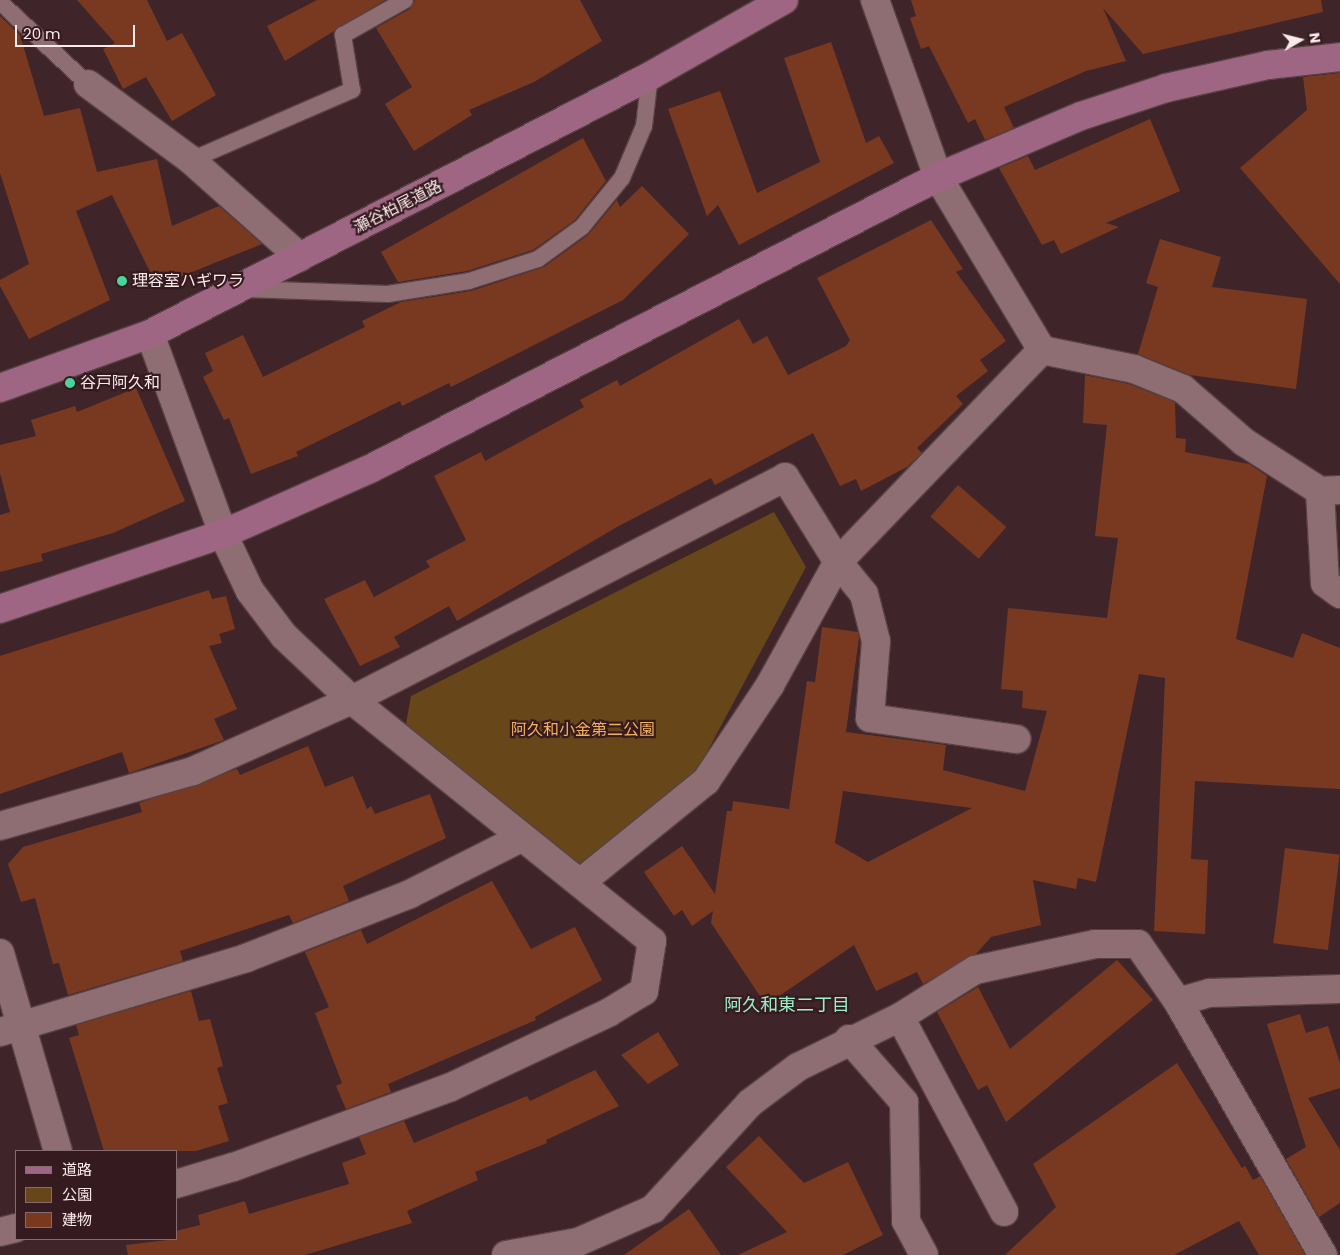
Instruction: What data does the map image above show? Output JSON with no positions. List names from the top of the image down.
{
  "streets": {
    "street": ["瀬谷柏尾道路"]
  },
  "districts": ["阿久和東二丁目"],
  "parks": ["阿久和小金第二公園"],
  "places": ["理容室ハギワラ", "谷戸阿久和"],
  "legend": ["道路", "公園", "建物"],
  "scale_bar": "20 m",
  "north": "right"
}
